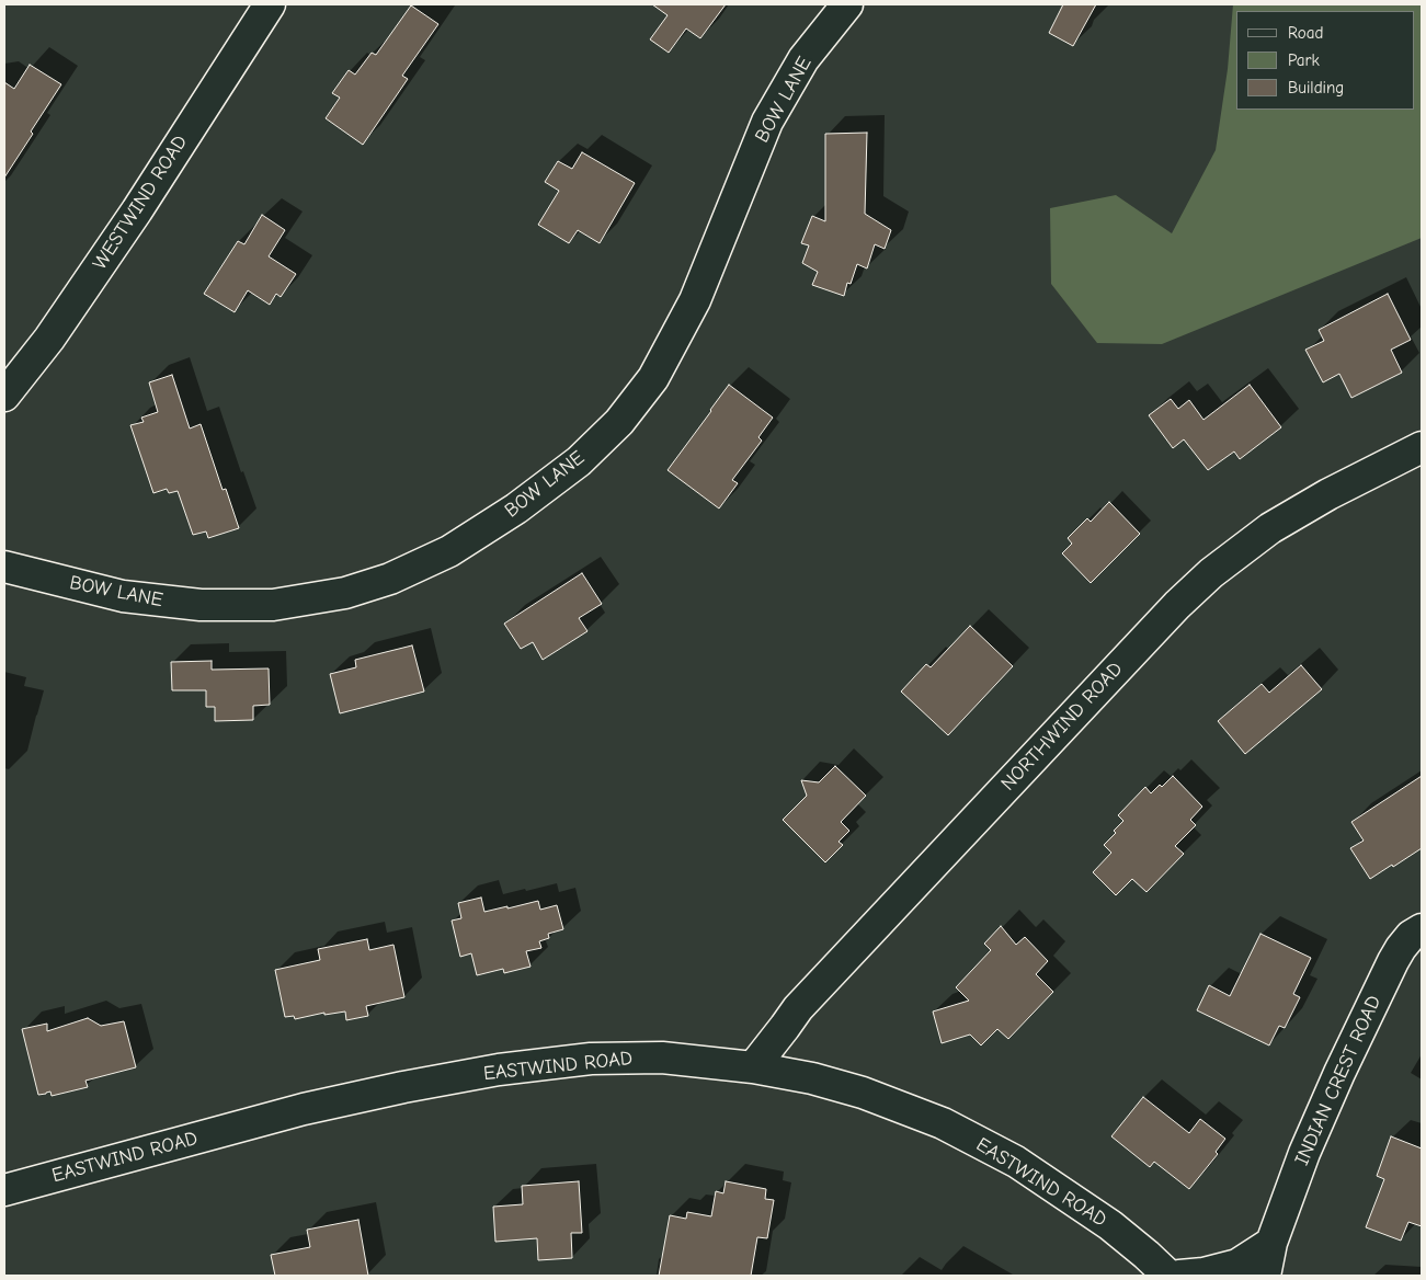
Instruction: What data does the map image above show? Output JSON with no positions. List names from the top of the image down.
{
  "streets": {
    "street": [
      "BOW LANE",
      "WESTWIND ROAD",
      "NORTHWIND ROAD",
      "EASTWIND ROAD",
      "INDIAN CREST ROAD"
    ]
  },
  "crossings": [
    ["NORTHWIND ROAD", "EASTWIND ROAD"]
  ],
  "legend": ["Road", "Park", "Building"]
}
